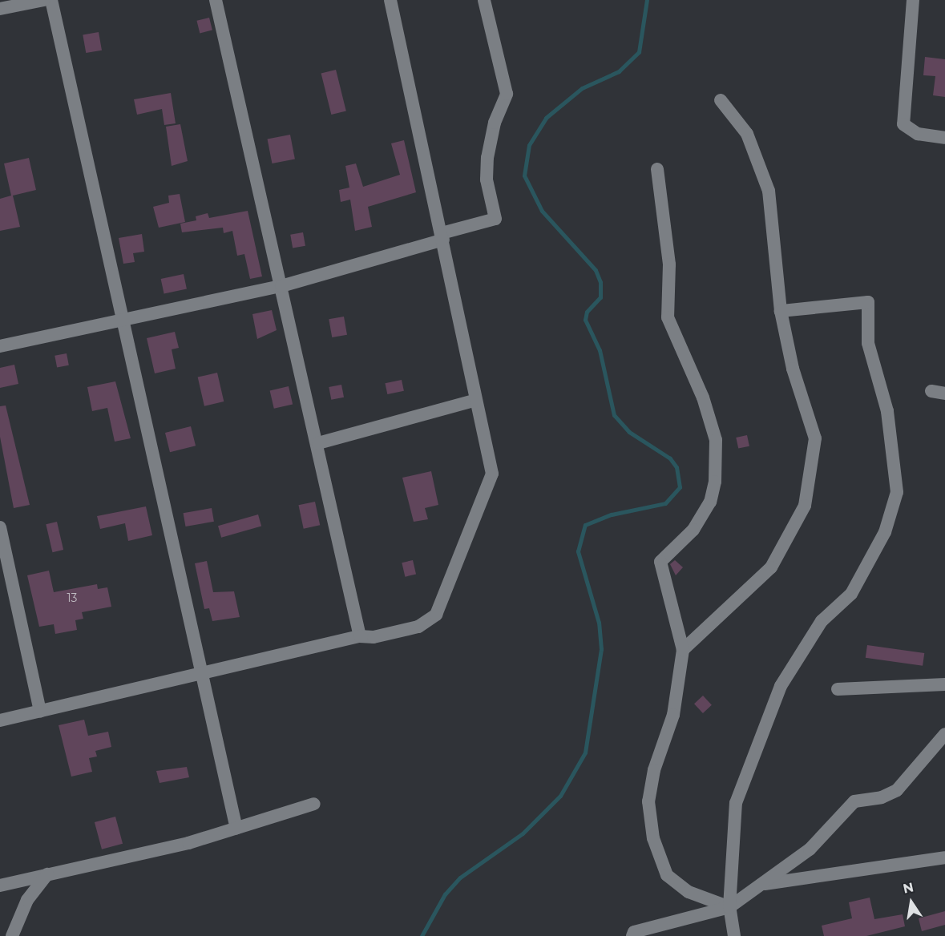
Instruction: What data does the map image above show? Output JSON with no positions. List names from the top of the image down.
{
  "house_numbers": ["13"],
  "north": "top"
}
